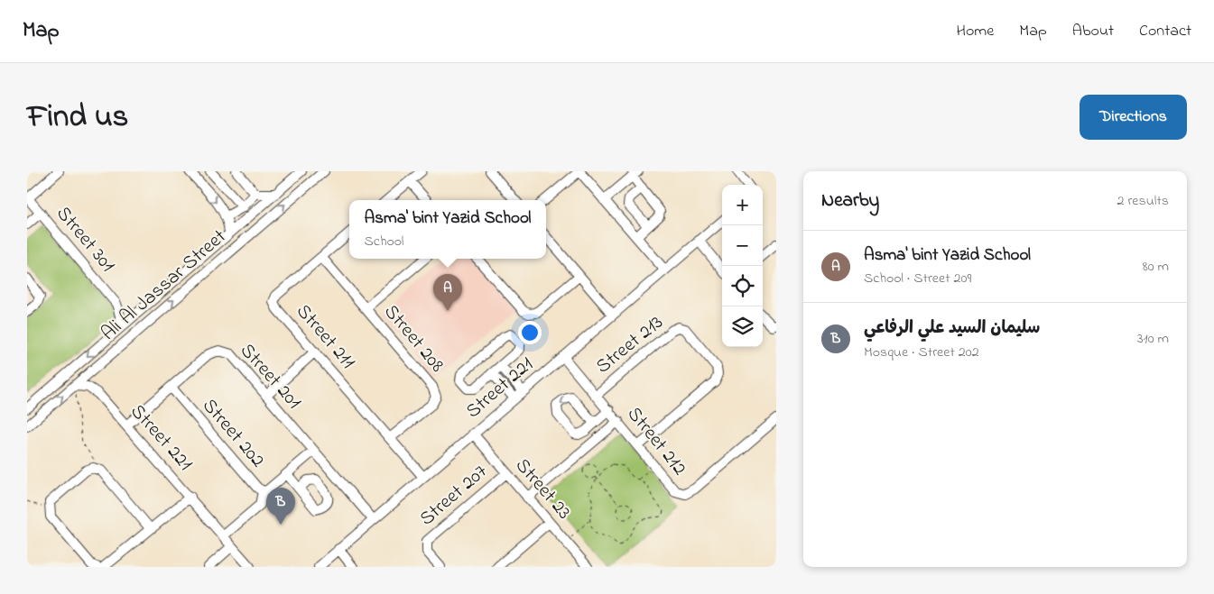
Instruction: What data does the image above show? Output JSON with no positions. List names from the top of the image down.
{
  "streets": {
    "street": [
      "Street 301",
      "Ali Al Jassar Street",
      "Street 211",
      "Street 208",
      "Street 213",
      "Street 201",
      "Street 221",
      "Street 202",
      "Street 212",
      "Street 23",
      "Street 207"
    ]
  },
  "crossings": [
    ["Ali Al Jassar Street", "Street 221"],
    ["Street 211", "Street 208"],
    ["Street 211", "Street 221"],
    ["Street 213", "Street 212"],
    ["Street 201", "Street 221"],
    ["Street 201", "Street 202"],
    ["Street 221", "Street 212"],
    ["Street 221", "Street 23"],
    ["Street 23", "Street 207"]
  ],
  "page": {
    "header": "Map",
    "nav": [
      "Home",
      "Map",
      "About",
      "Contact"
    ],
    "title": "Find us",
    "buttons": "Directions",
    "heading": ["Nearby", "2 results"],
    "map_buttons": ["+", "−"],
    "popup": ["Asma' bint Yazid School", "School"],
    "list": [
      {
        "mark": "A",
        "name": "Asma' bint Yazid School",
        "note": "School · Street 209",
        "value": "80 m"
      },
      {
        "mark": "B",
        "name": "سليمان السيد علي الرفاعي",
        "note": "Mosque · Street 202",
        "value": "310 m"
      }
    ],
    "pins": ["A", "B"]
  }
}
